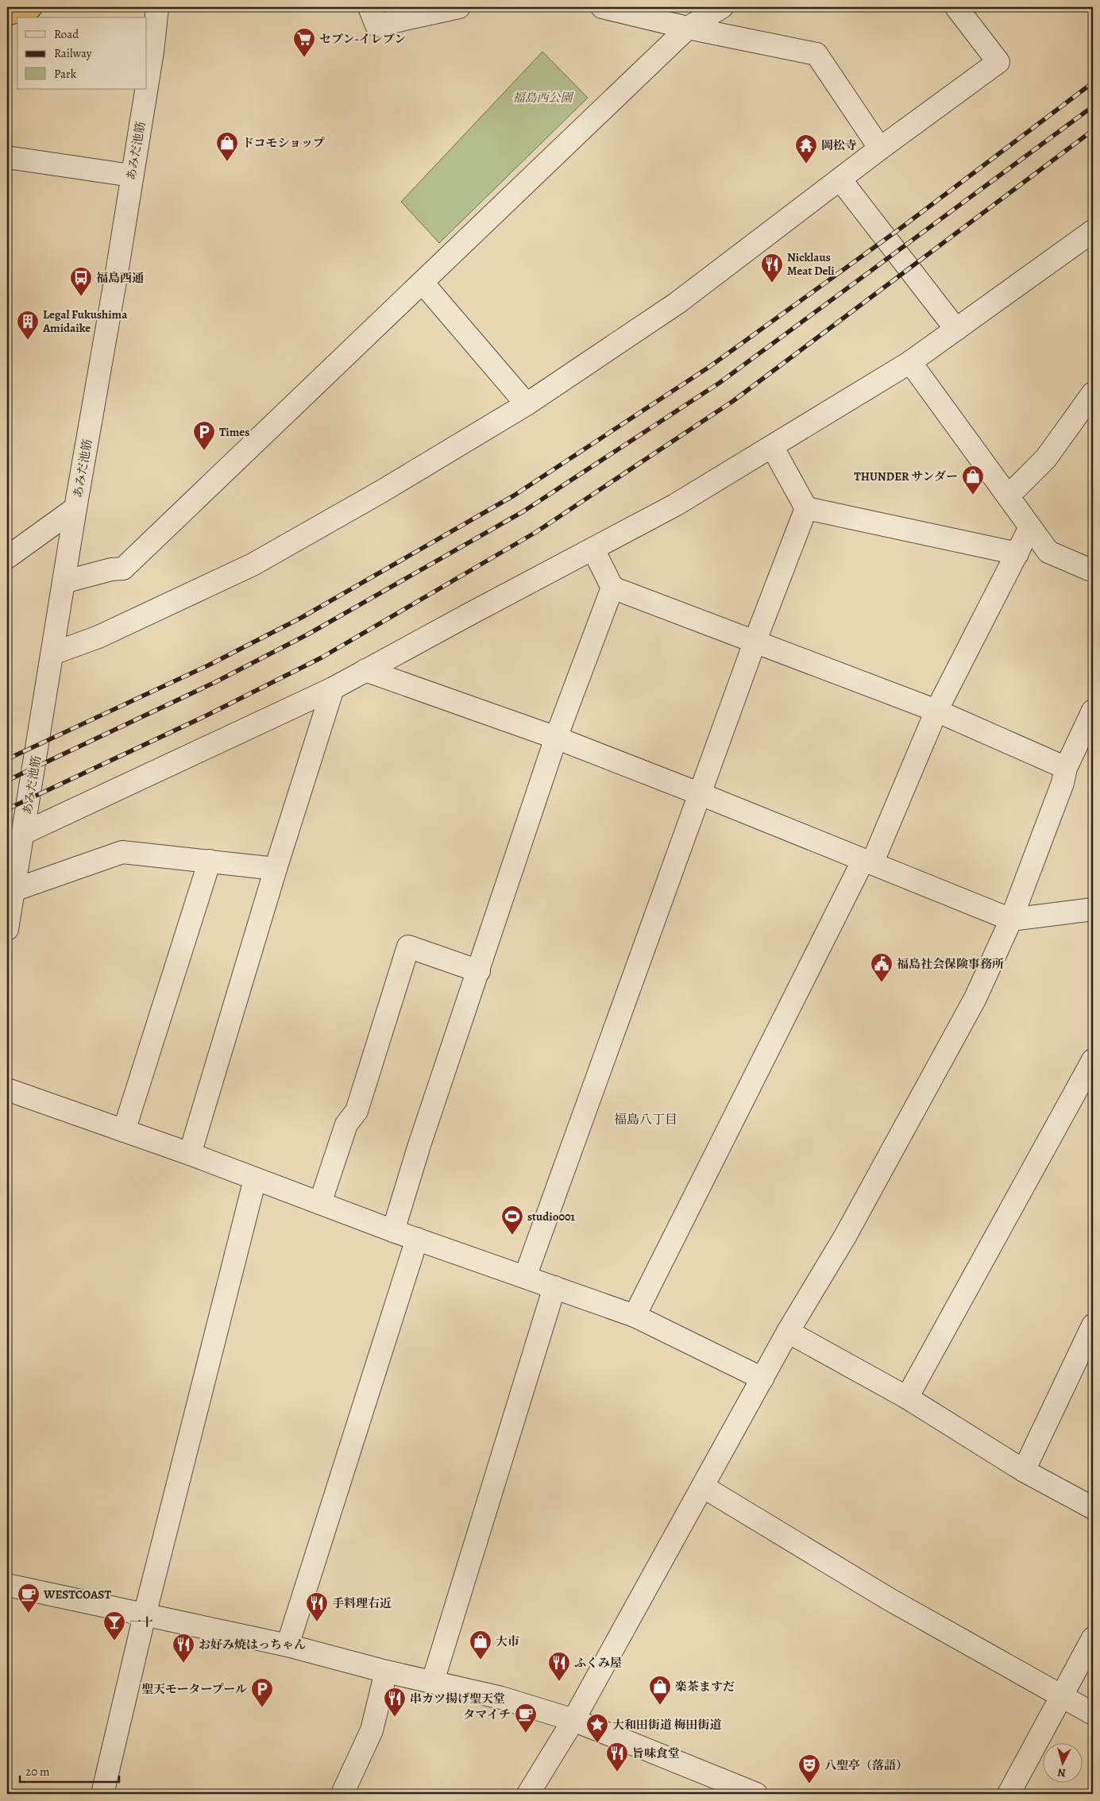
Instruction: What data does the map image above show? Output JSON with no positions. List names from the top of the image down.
{
  "streets": {
    "street": ["あみだ池筋"]
  },
  "districts": ["福島八丁目"],
  "parks": ["福島西公園"],
  "places": {
    "supermarket": ["セブン-イレブン"],
    "shop": [
      "ドコモショップ",
      "THUNDER サンダー",
      "大市",
      "楽茶ますだ"
    ],
    "temple": ["岡松寺"],
    "restaurant": [
      "Nicklaus Meat Deli",
      "手料理右近",
      "お好み焼はっちゃん",
      "ふくみ屋",
      "串カツ揚げ聖天堂",
      "旨味食堂"
    ],
    "bus stop": ["福島西通"],
    "building": ["Legal Fukushima Amidaike"],
    "parking": ["Times", "聖天モータープール"],
    "public building": ["福島社会保険事務所"],
    "sports": ["studio001"],
    "cafe": ["WESTCOAST", "タマイチ"],
    "bar": ["一十"],
    "place": ["大和田街道 梅田街道"],
    "theatre": ["八聖亭（落語）"]
  },
  "legend": ["Road", "Railway", "Park"],
  "scale_bar": "20 m",
  "north": "bottom"
}
